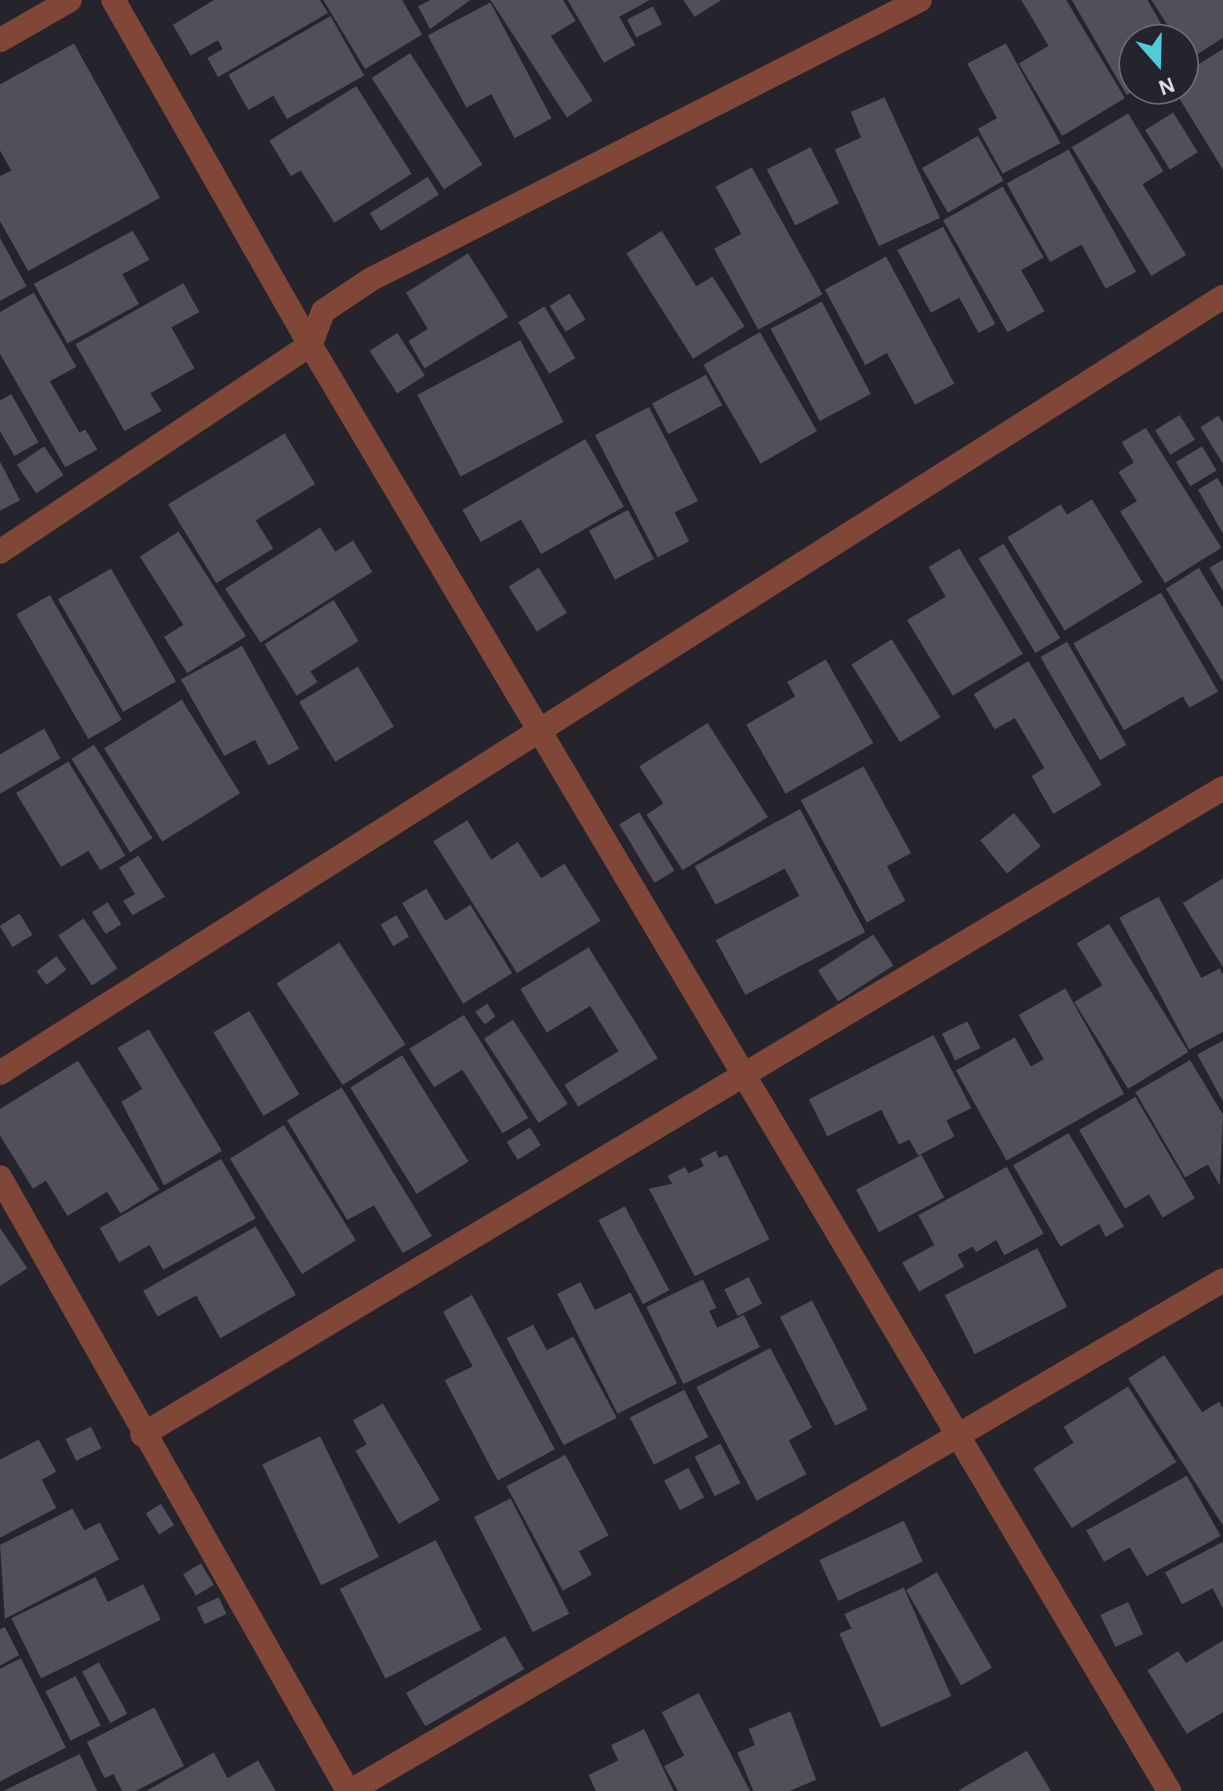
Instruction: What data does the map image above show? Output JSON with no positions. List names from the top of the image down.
{
  "north": "bottom"
}
